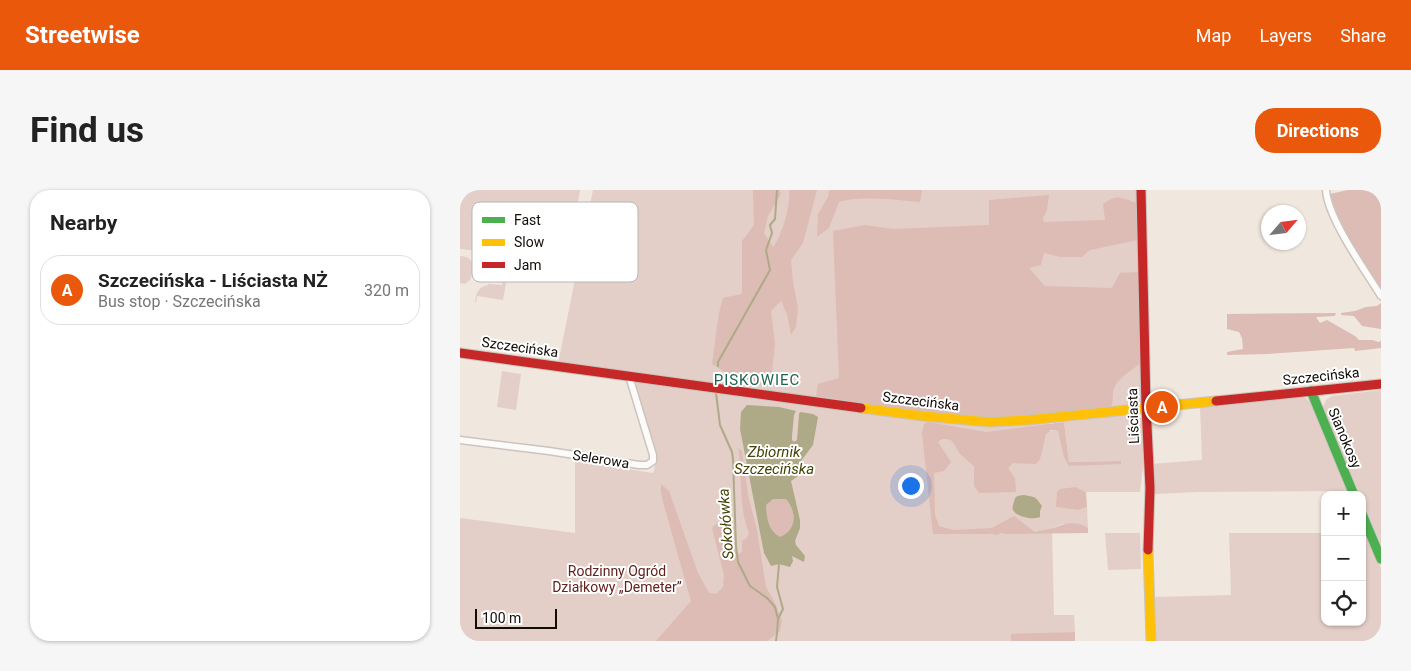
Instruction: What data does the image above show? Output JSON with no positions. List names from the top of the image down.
{
  "streets": {
    "main road": ["Szczecińska", "Liściasta", "Sianokosy"],
    "street": ["Selerowa"]
  },
  "crossings": [
    ["Szczecińska", "Liściasta"],
    ["Szczecińska", "Sianokosy"],
    ["Szczecińska", "Selerowa"]
  ],
  "districts": ["PISKOWIEC"],
  "water": ["Zbiornik Szczecińska", "Sokołówka"],
  "parks": ["Rodzinny Ogród Działkowy „Demeter”"],
  "legend": ["Fast", "Slow", "Jam"],
  "scale_bar": "100 m",
  "north": "top right",
  "page": {
    "header": "Streetwise",
    "nav": ["Map", "Layers", "Share"],
    "buttons": "Directions",
    "title": "Find us",
    "heading": "Nearby",
    "list": [
      {
        "mark": "A",
        "name": "Szczecińska - Liściasta NŻ",
        "note": "Bus stop · Szczecińska",
        "value": "320 m"
      }
    ],
    "pins": "A",
    "map_buttons": ["+", "−"],
    "scale": "100 m"
  }
}
